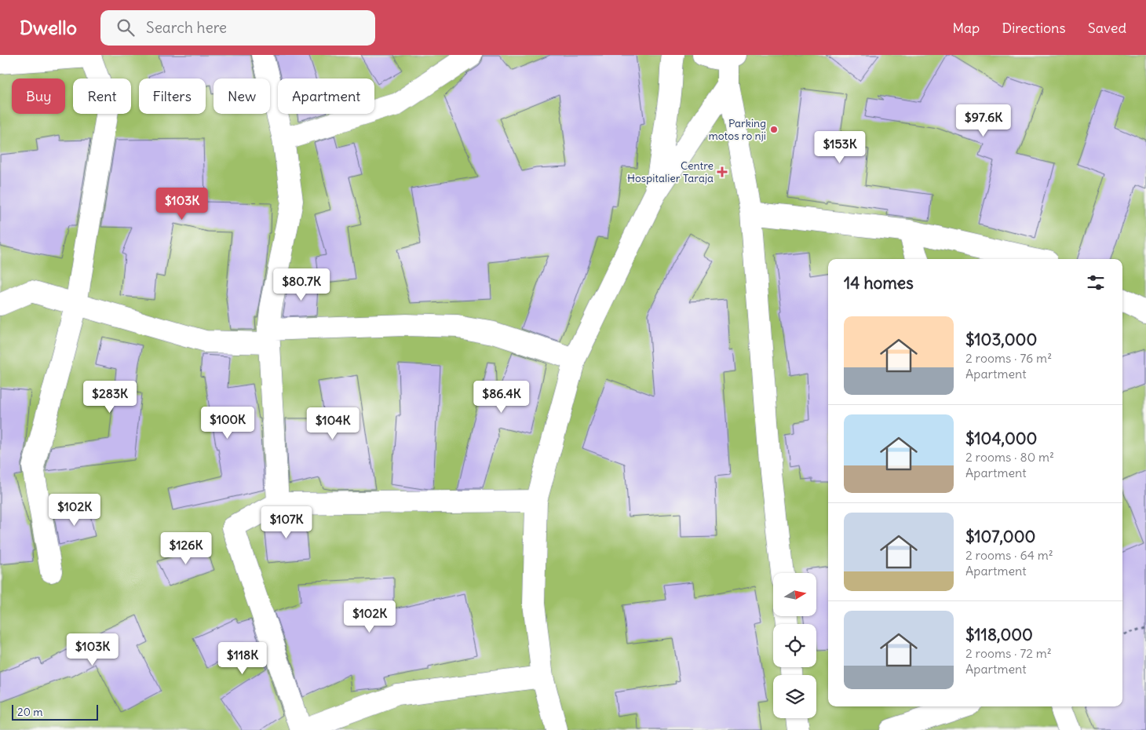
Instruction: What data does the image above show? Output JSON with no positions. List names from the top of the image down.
{
  "places": {
    "other": ["Parking motos ro nji"],
    "health": ["Centre Hospitalier Taraja"]
  },
  "scale_bar": "20 m",
  "north": "right",
  "page": {
    "header": "Dwello",
    "search": "Search here",
    "nav": ["Map", "Directions", "Saved"],
    "chip": [
      "Buy",
      "Rent",
      "Filters",
      "New",
      "Apartment"
    ],
    "price": [
      "$97.6K",
      "$153K",
      "$103K",
      "$80.7K",
      "$283K",
      "$86.4K",
      "$100K",
      "$104K",
      "$102K",
      "$107K",
      "$126K",
      "$102K",
      "$103K",
      "$118K"
    ],
    "heading": "14 homes",
    "list": [
      {
        "name": "$103,000",
        "note": "2 rooms · 76 m² · Apartment"
      },
      {
        "name": "$104,000",
        "note": "2 rooms · 80 m² · Apartment"
      },
      {
        "name": "$107,000",
        "note": "2 rooms · 64 m² · Apartment"
      },
      {
        "name": "$118,000",
        "note": "2 rooms · 72 m² · Apartment"
      }
    ],
    "scale": "20 m"
  }
}
